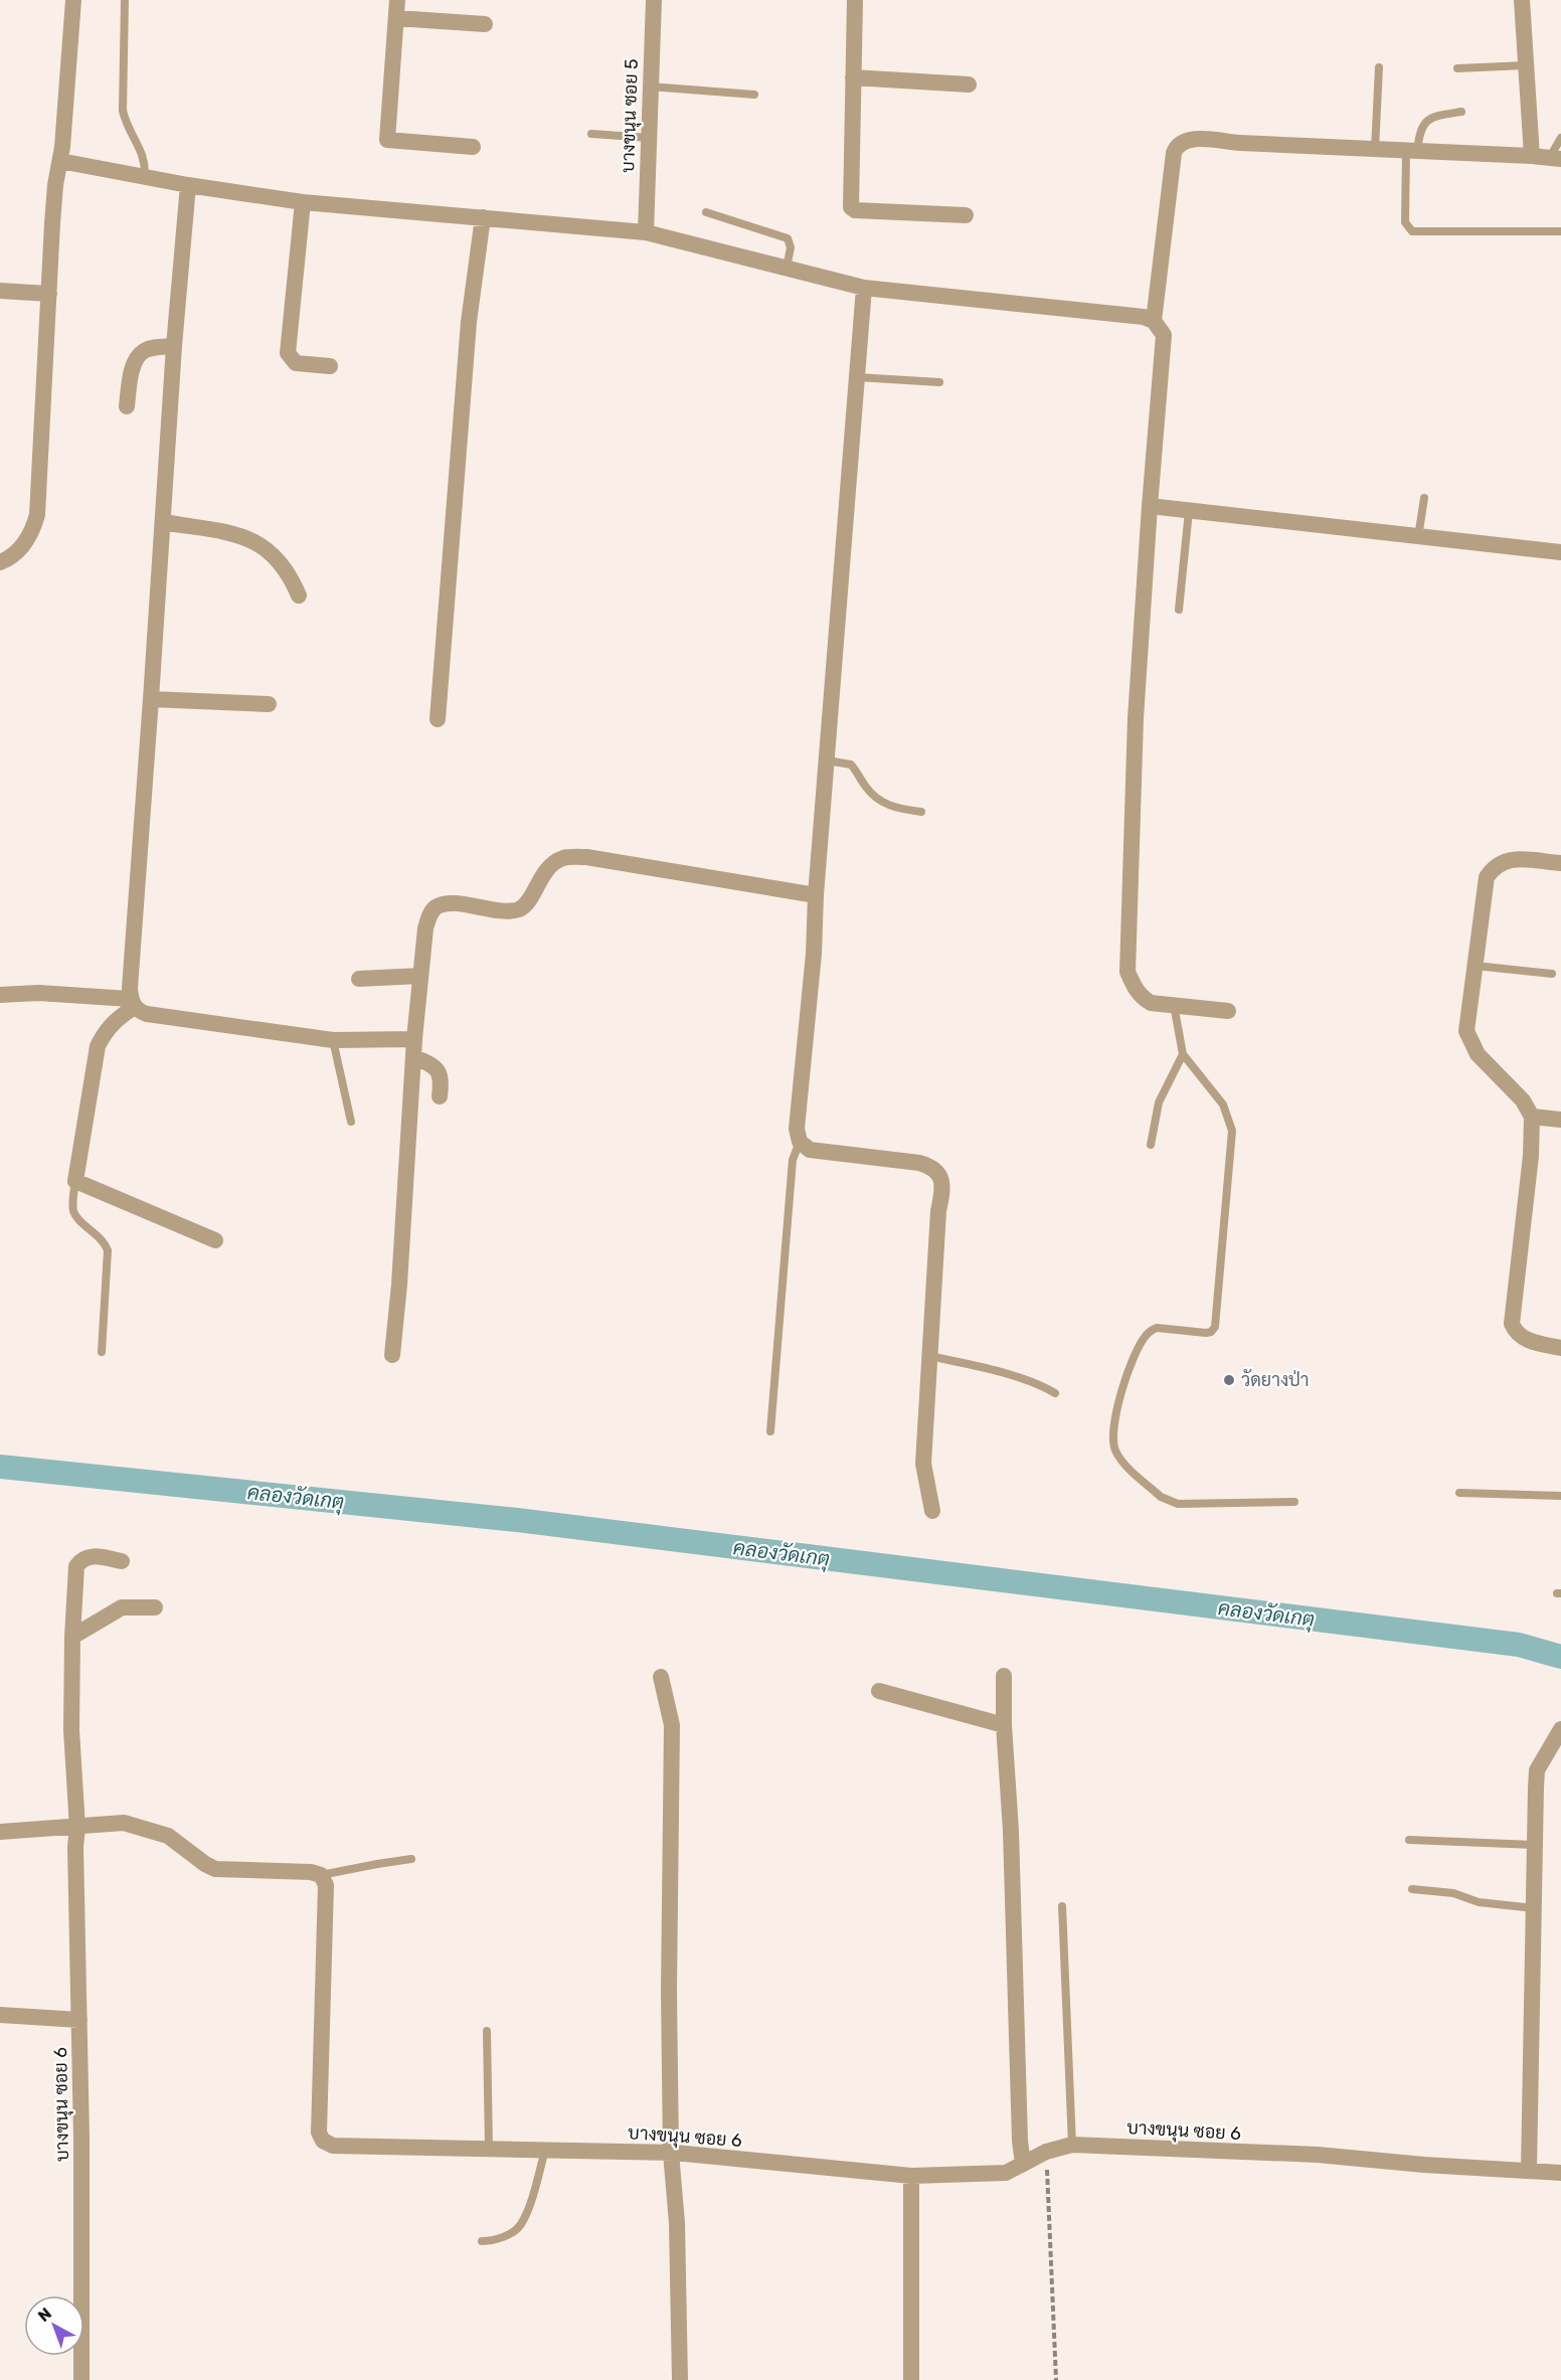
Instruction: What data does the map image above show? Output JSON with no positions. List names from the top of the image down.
{
  "streets": {
    "street": ["บางขนุน ซอย 5", "บางขนุน ซอย 6"]
  },
  "water": ["คลองวัดเกตุ"],
  "places": ["วัดยางป่า"],
  "north": "top left"
}
